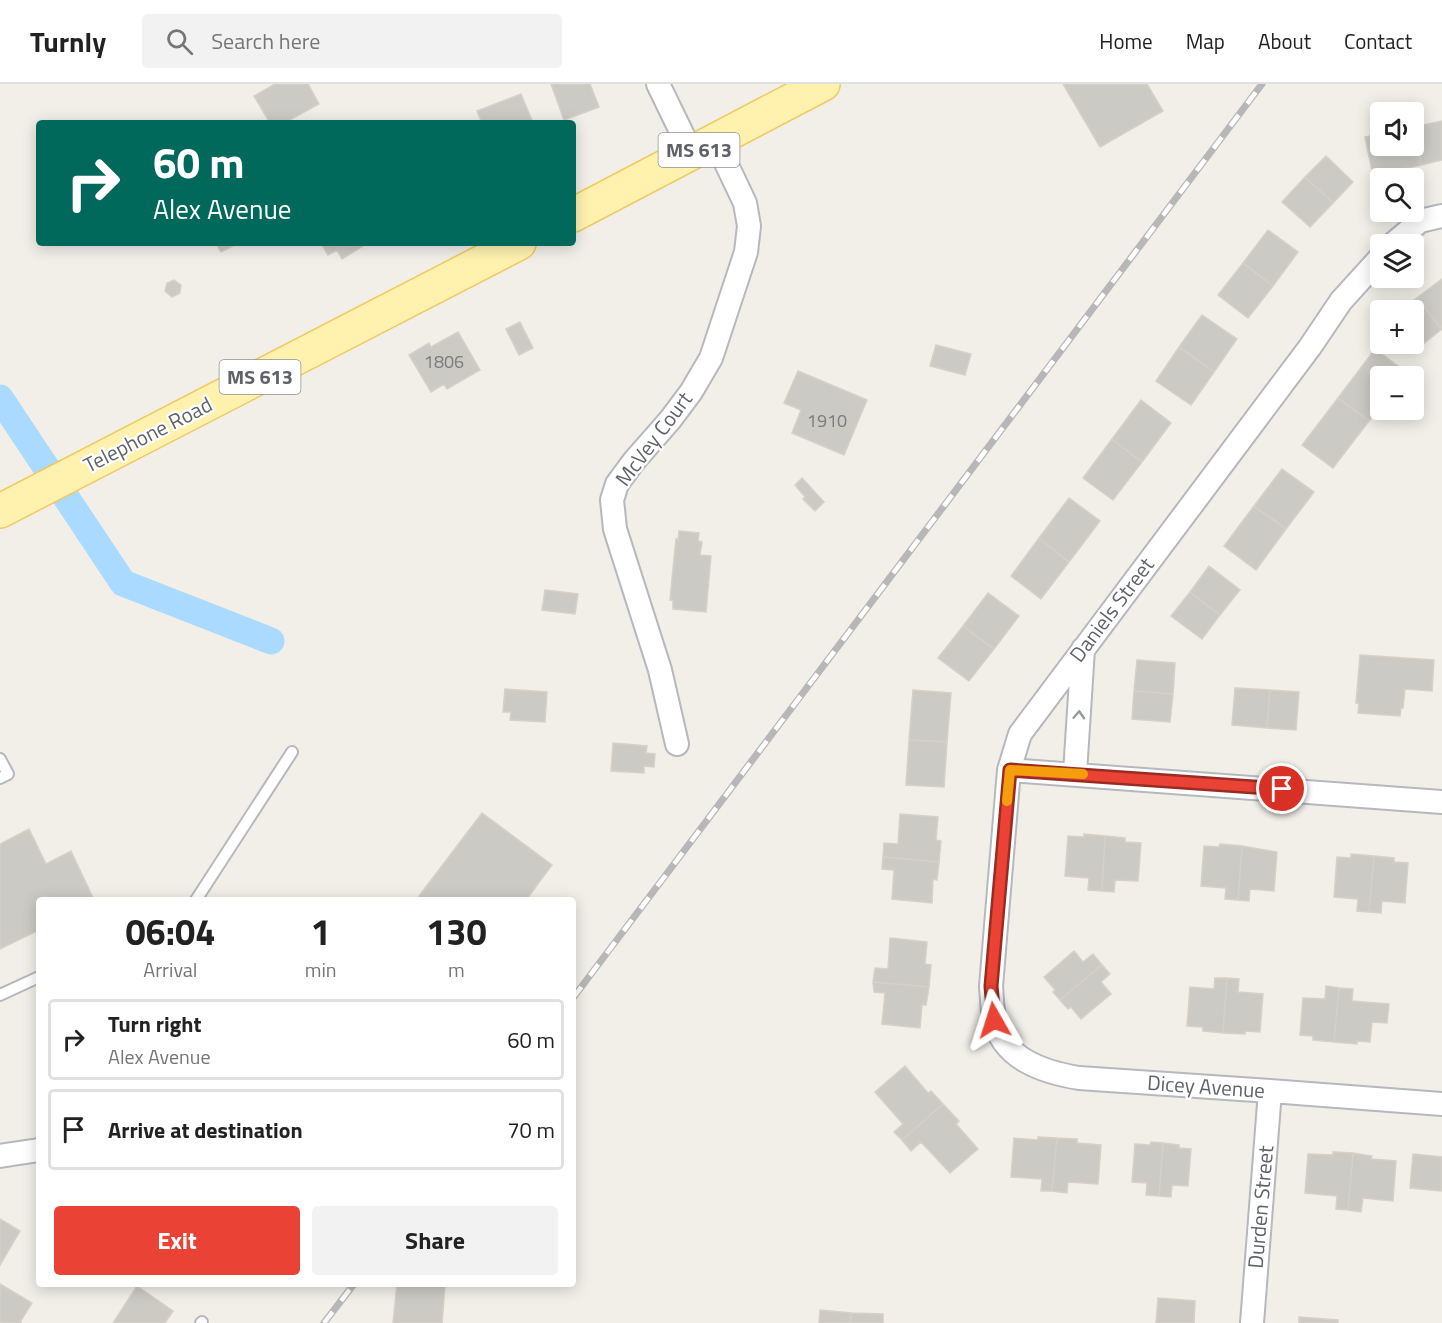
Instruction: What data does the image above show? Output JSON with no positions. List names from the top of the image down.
{
  "streets": {
    "main road": ["MS 613", "Telephone Road"],
    "street": [
      "McVey Court",
      "Daniels Street",
      "Dicey Avenue",
      "Durden Street"
    ]
  },
  "crossings": [
    ["MS 613", "McVey Court"],
    ["Daniels Street", "Dicey Avenue"],
    ["Dicey Avenue", "Durden Street"]
  ],
  "house_numbers": ["1806", "1910"],
  "page": {
    "header": "Turnly",
    "search": "Search here",
    "nav": [
      "Home",
      "Map",
      "About",
      "Contact"
    ],
    "map_buttons": ["+", "−"],
    "turn": ["60 m", "Alex Avenue"],
    "eta": [
      "06:04",
      "Arrival",
      "1",
      "min",
      "130",
      "m"
    ],
    "list": [
      {
        "name": "Turn right",
        "note": "Alex Avenue",
        "value": "60 m"
      },
      {
        "name": "Arrive at destination",
        "value": "70 m"
      }
    ],
    "buttons": ["Exit", "Share"]
  }
}
